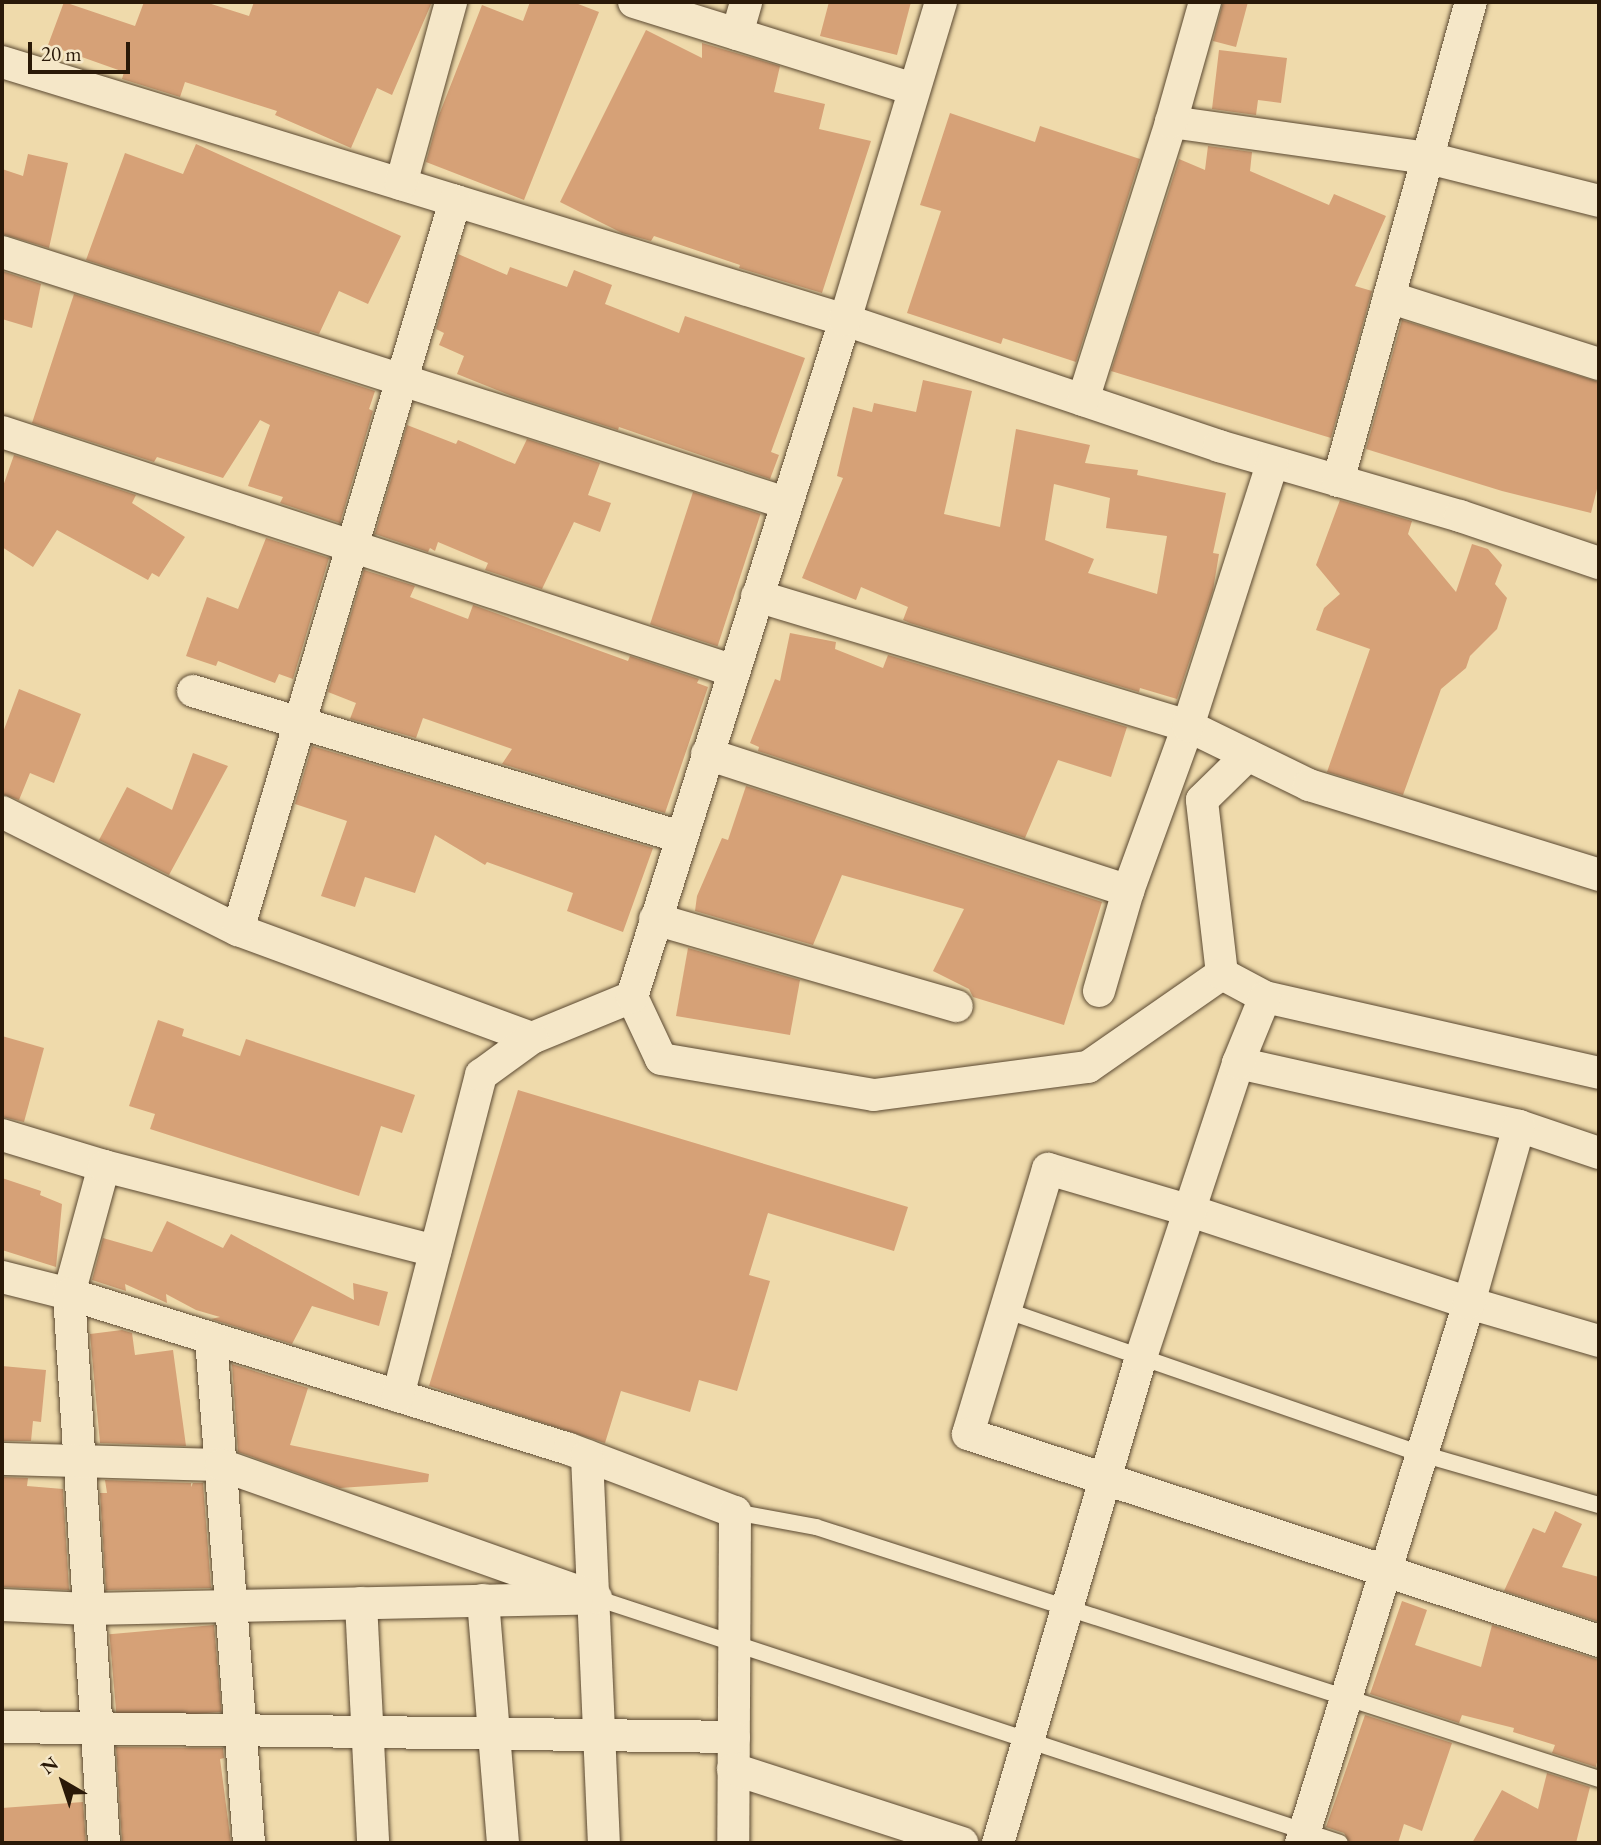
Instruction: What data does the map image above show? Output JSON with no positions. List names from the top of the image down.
{
  "scale_bar": "20 m",
  "north": "top left"
}
